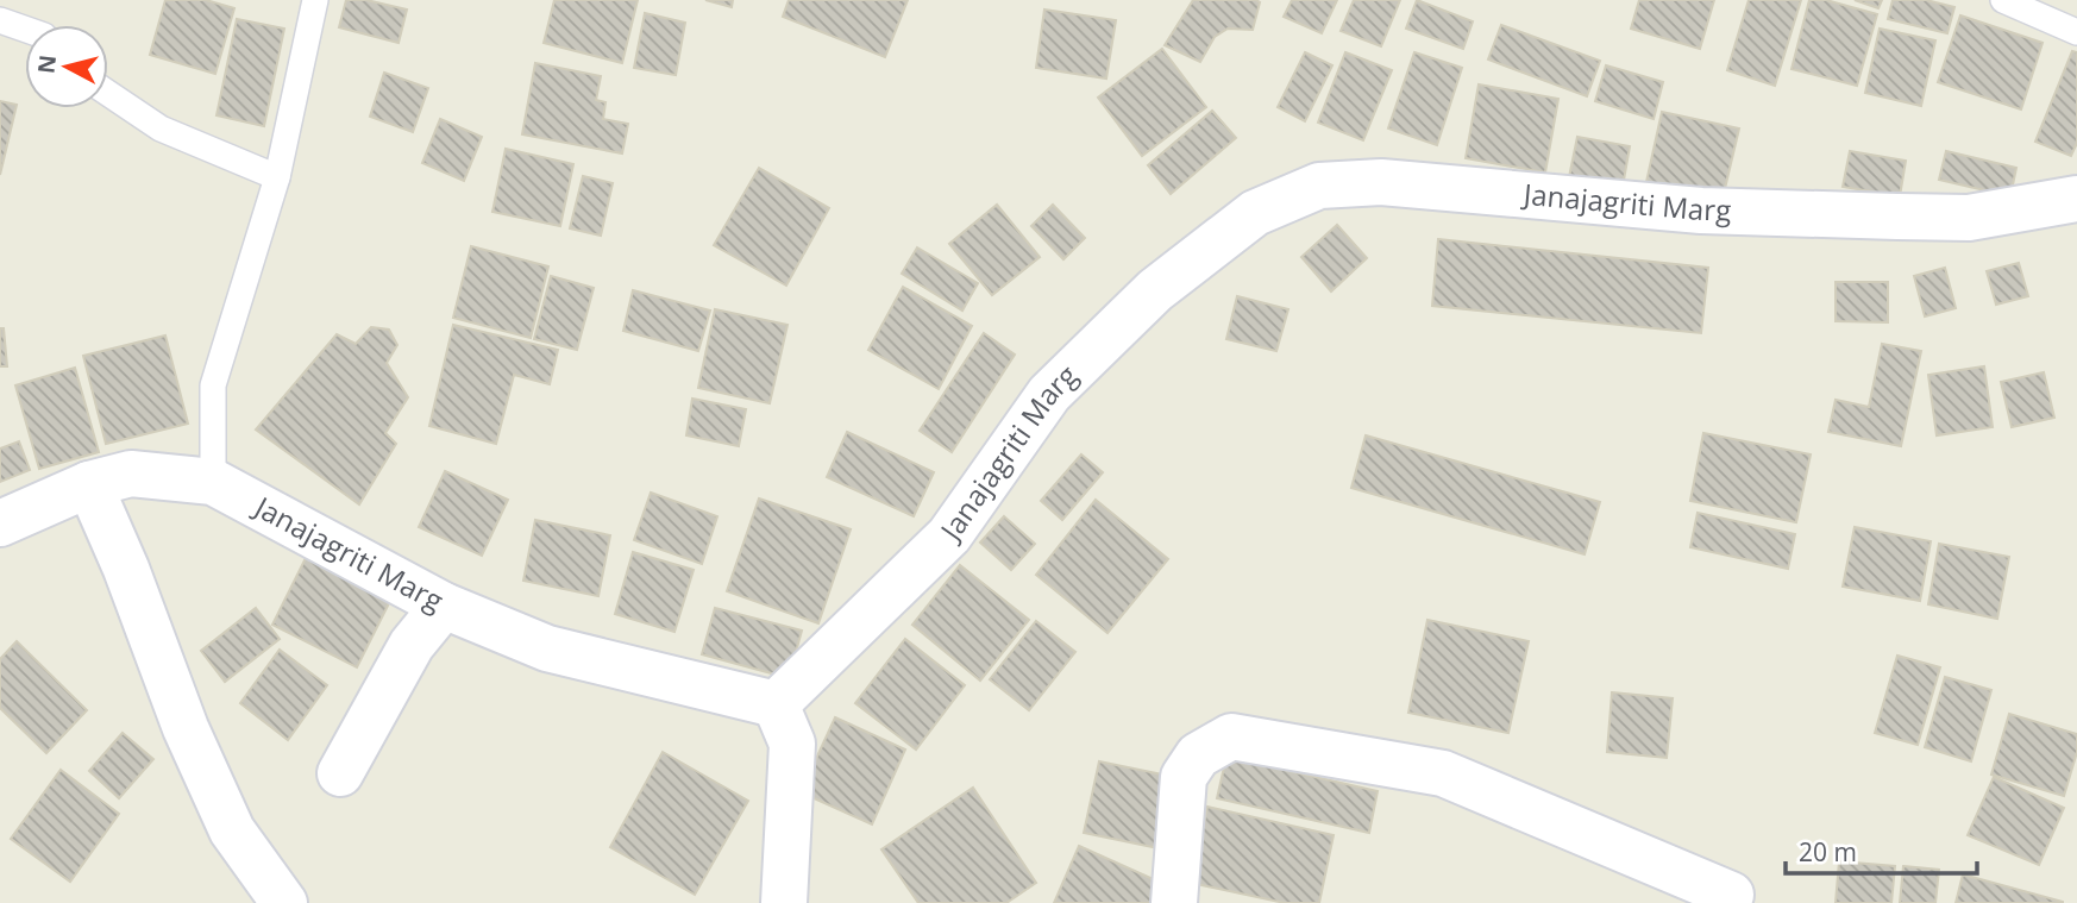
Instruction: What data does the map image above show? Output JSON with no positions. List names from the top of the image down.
{
  "streets": {
    "street": ["Janajagriti Marg"]
  },
  "scale_bar": "20 m",
  "north": "left"
}
